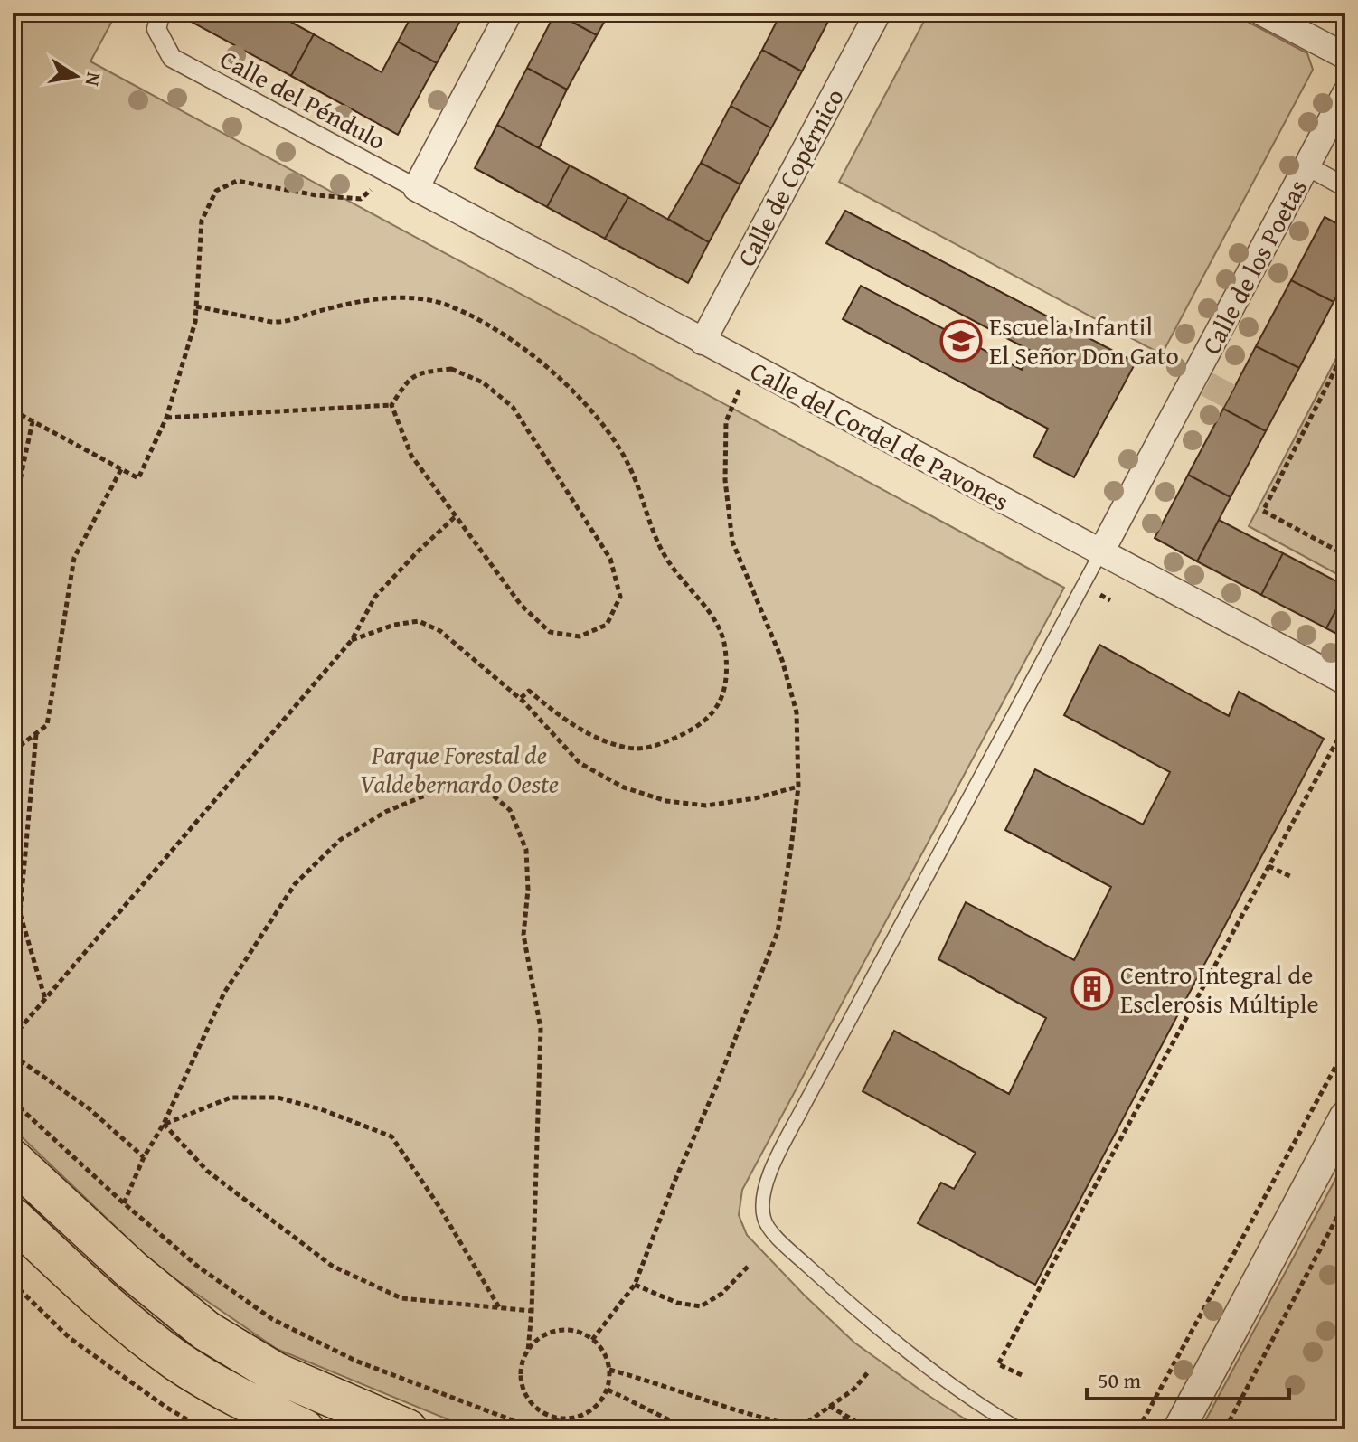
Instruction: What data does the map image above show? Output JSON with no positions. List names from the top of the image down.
{
  "streets": {
    "street": [
      "Calle del Péndulo",
      "Calle de Copérnico",
      "Calle de los Poetas",
      "Calle del Cordel de Pavones"
    ]
  },
  "crossings": [
    ["Calle del Péndulo", "Calle del Cordel de Pavones"],
    ["Calle de Copérnico", "Calle del Cordel de Pavones"],
    ["Calle de los Poetas", "Calle del Cordel de Pavones"]
  ],
  "parks": ["Parque Forestal de Valdebernardo Oeste"],
  "places": {
    "school or university": ["Escuela Infantil El Señor Don Gato"],
    "building": ["Centro Integral de Esclerosis Múltiple"]
  },
  "scale_bar": "50 m",
  "north": "right"
}
